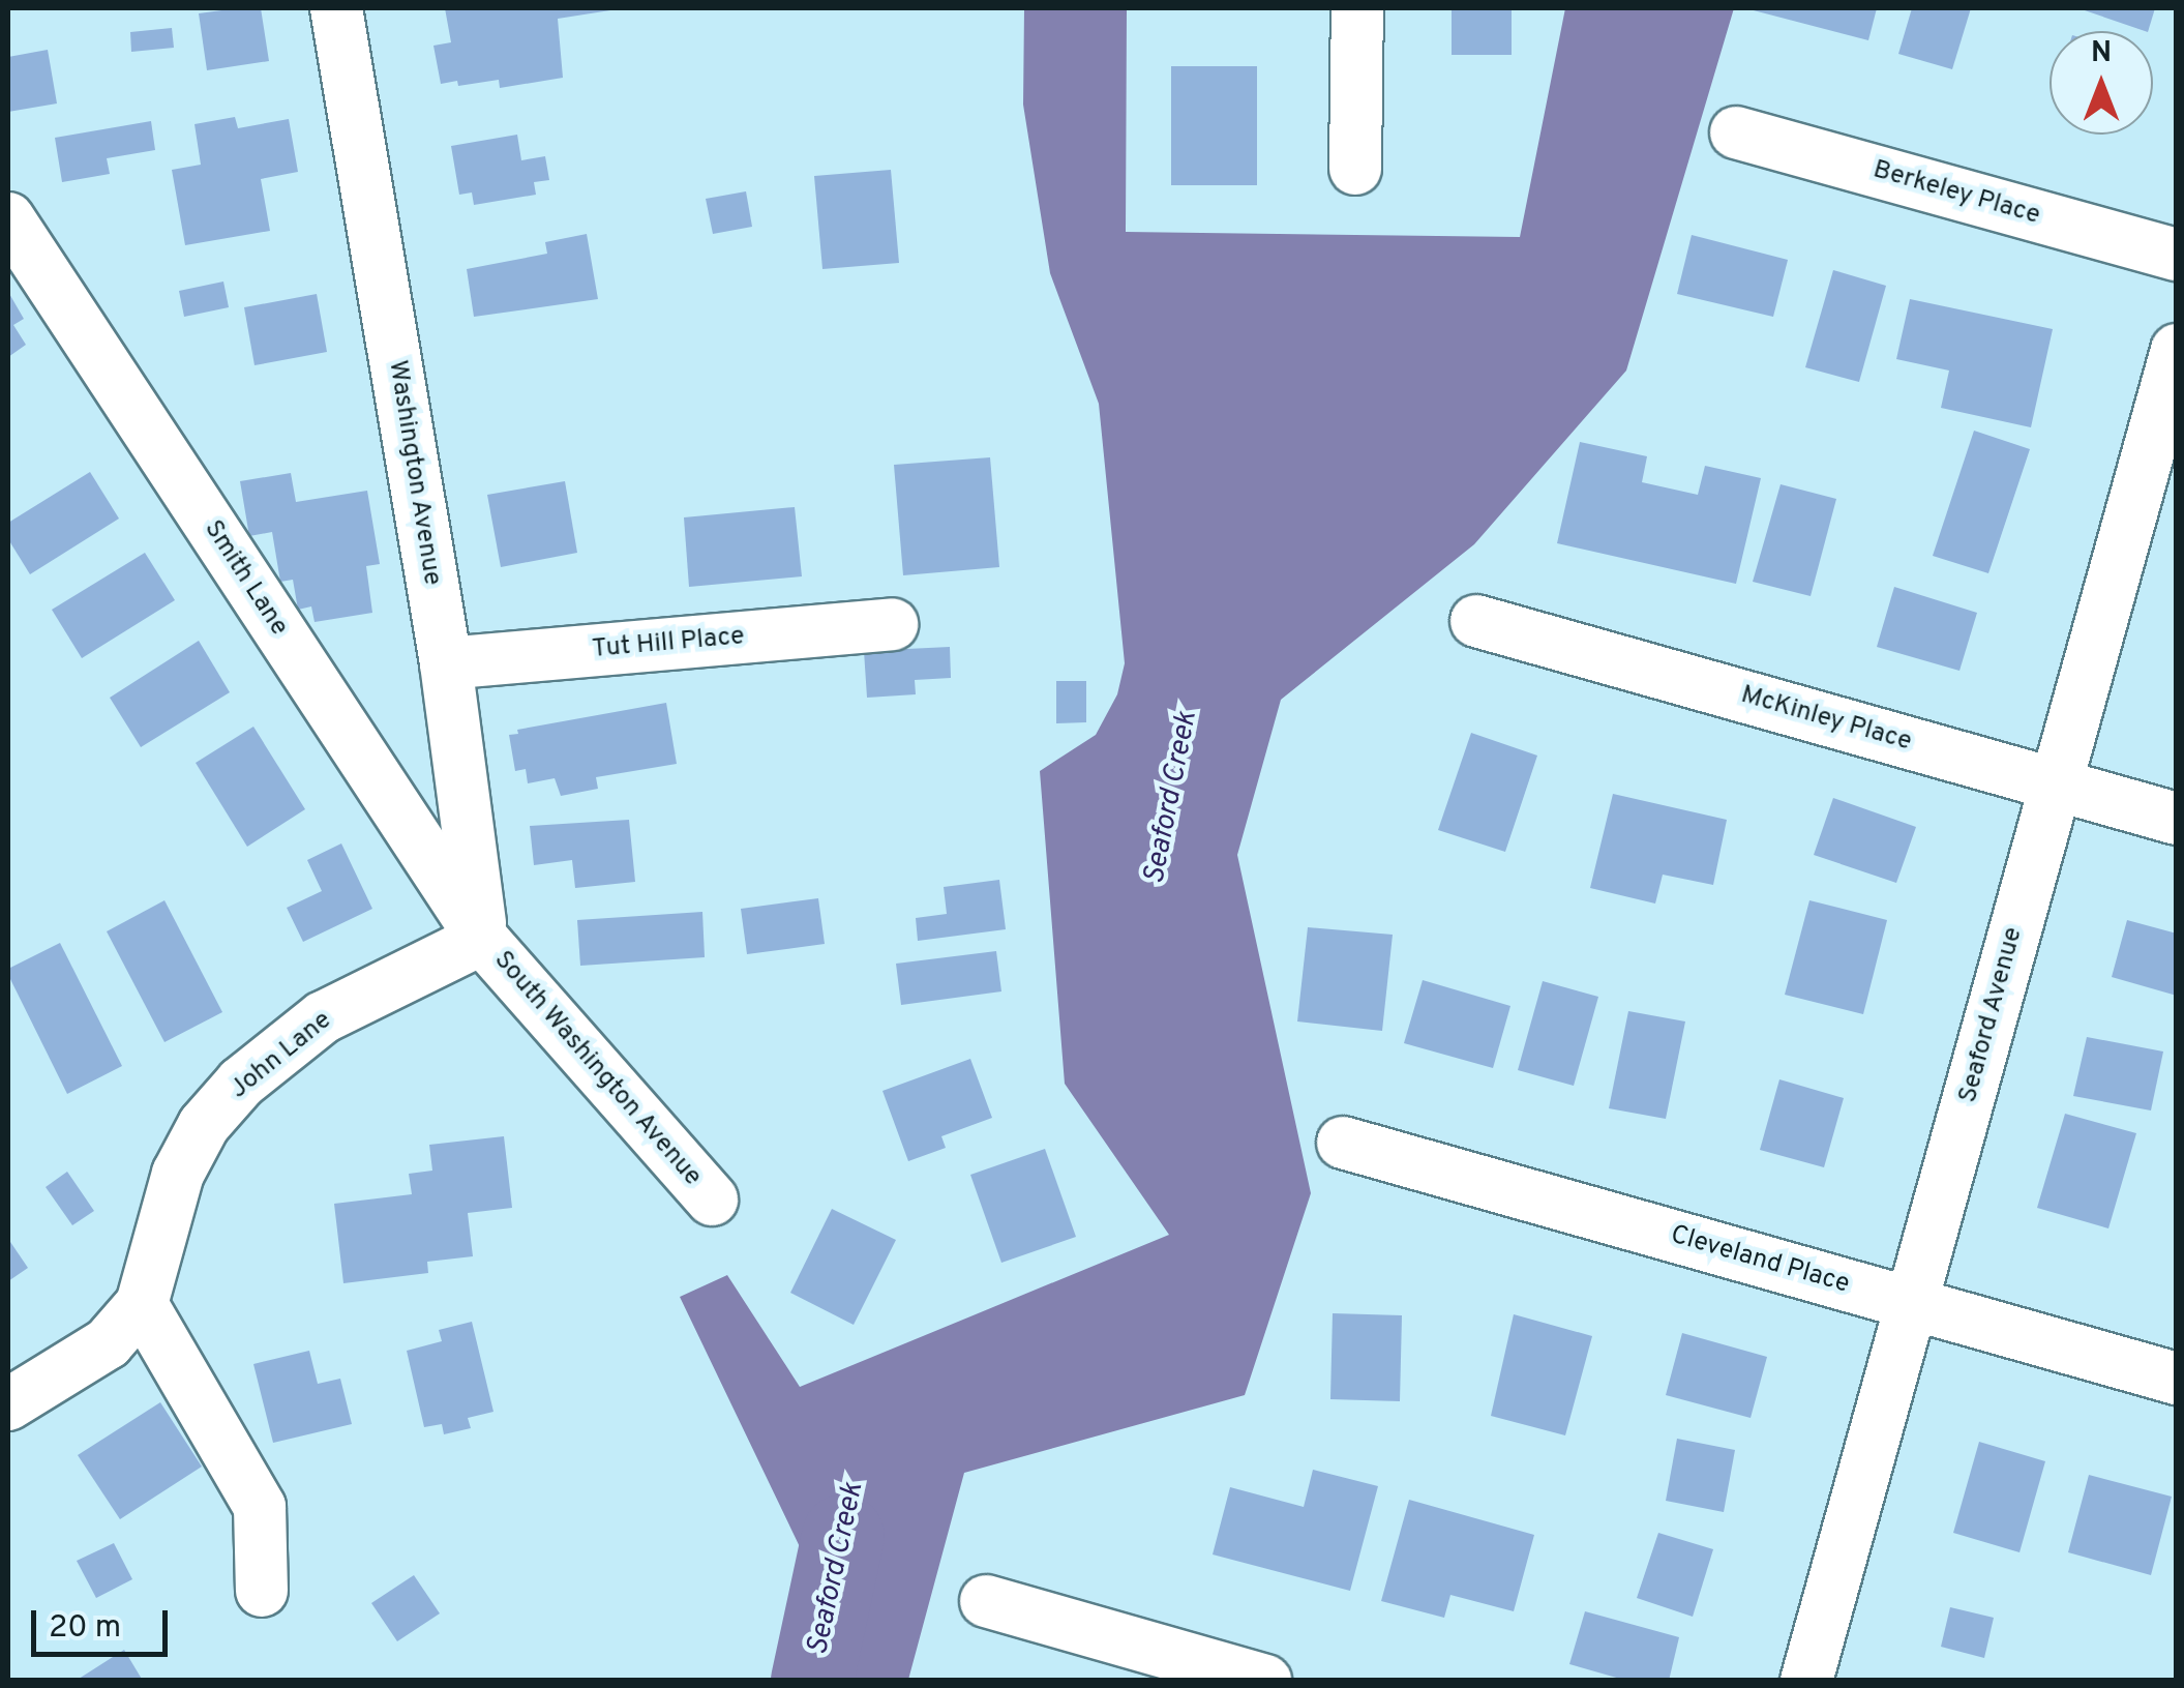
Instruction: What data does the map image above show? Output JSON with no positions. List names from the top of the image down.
{
  "streets": {
    "street": [
      "Berkeley Place",
      "Washington Avenue",
      "Smith Lane",
      "Tut Hill Place",
      "McKinley Place",
      "Seaford Avenue",
      "John Lane",
      "South Washington Avenue",
      "Cleveland Place"
    ]
  },
  "crossings": [
    ["Washington Avenue", "Smith Lane"],
    ["Washington Avenue", "Tut Hill Place"],
    ["Washington Avenue", "John Lane"],
    ["Washington Avenue", "South Washington Avenue"],
    ["Smith Lane", "John Lane"],
    ["Smith Lane", "South Washington Avenue"],
    ["McKinley Place", "Seaford Avenue"],
    ["Seaford Avenue", "Cleveland Place"],
    ["John Lane", "South Washington Avenue"]
  ],
  "water": ["Seaford Creek"],
  "scale_bar": "20 m",
  "north": "top"
}
